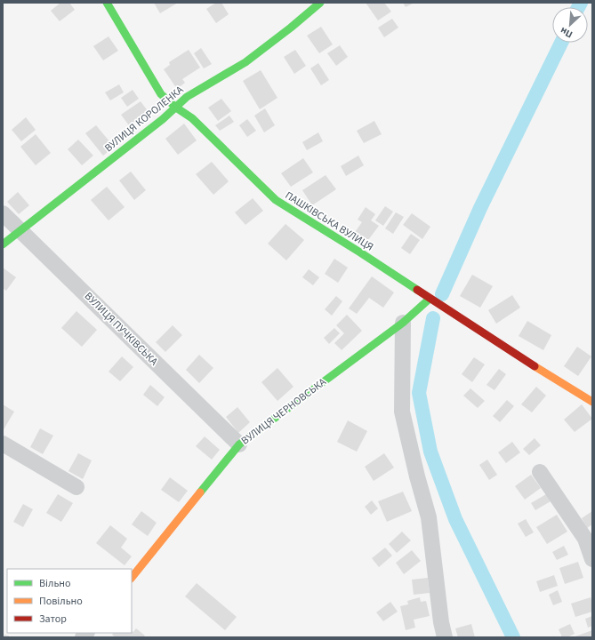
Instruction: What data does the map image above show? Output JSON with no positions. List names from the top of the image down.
{
  "streets": {
    "street": [
      "ВУЛИЦЯ КОРОЛЕНКА",
      "ПАШКІВСЬКА ВУЛИЦЯ",
      "ВУЛИЦЯ ПУЧКІВСЬКА",
      "ВУЛИЦЯ ЧЕРНОВСЬКА"
    ]
  },
  "crossings": [
    ["ВУЛИЦЯ КОРОЛЕНКА", "ПАШКІВСЬКА ВУЛИЦЯ"],
    ["ВУЛИЦЯ КОРОЛЕНКА", "ВУЛИЦЯ ПУЧКІВСЬКА"],
    ["ПАШКІВСЬКА ВУЛИЦЯ", "ВУЛИЦЯ ЧЕРНОВСЬКА"],
    ["ВУЛИЦЯ ПУЧКІВСЬКА", "ВУЛИЦЯ ЧЕРНОВСЬКА"]
  ],
  "legend": ["Вільно", "Повільно", "Затор"],
  "north": "bottom left"
}
